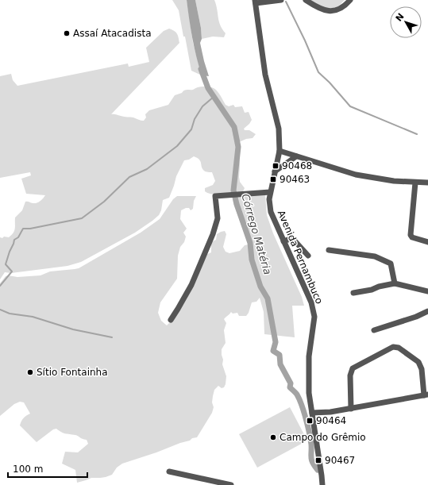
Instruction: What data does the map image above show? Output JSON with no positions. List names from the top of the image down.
{
  "streets": {
    "street": ["Avenida Pernambuco"]
  },
  "water": ["Córrego Matéria"],
  "places": {
    "other": ["Assaí Atacadista", "Sítio Fontainha", "Campo do Grêmio"],
    "transit": [
      "90468",
      "90463",
      "90464",
      "90467"
    ]
  },
  "scale_bar": "100 m",
  "north": "top left"
}
